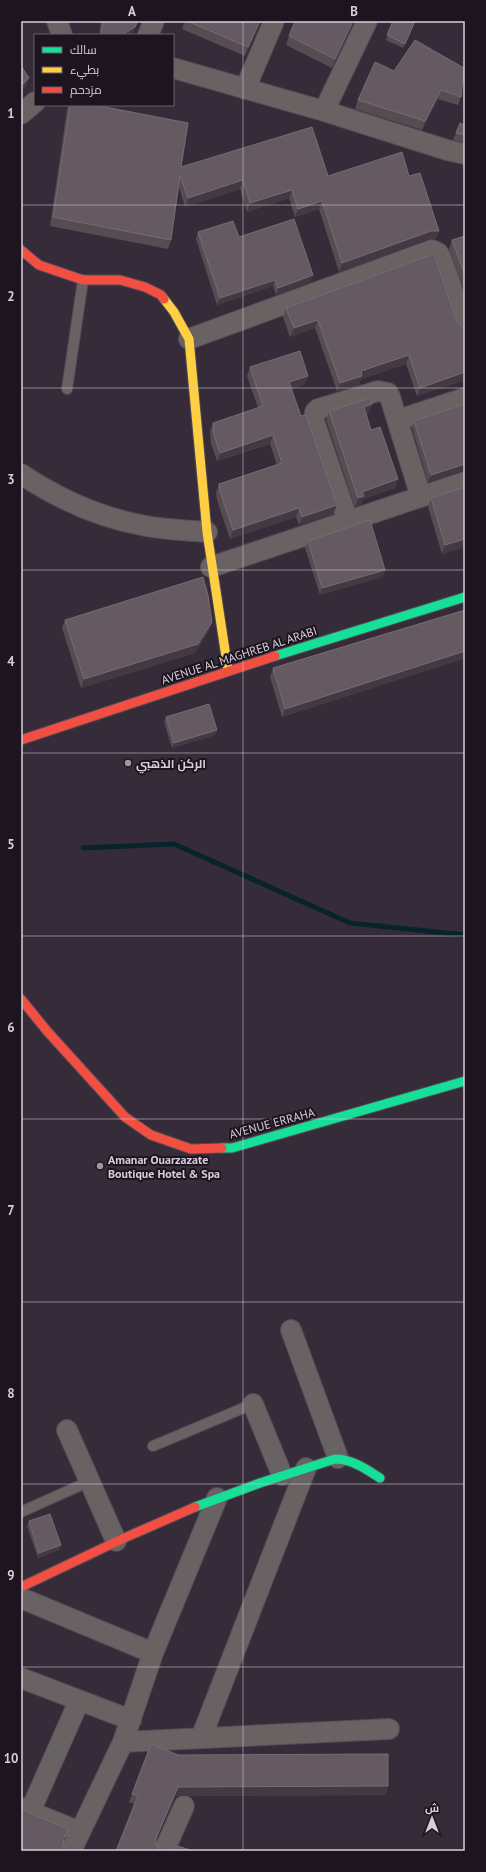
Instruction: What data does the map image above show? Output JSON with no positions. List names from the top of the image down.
{
  "streets": {
    "street": ["AVENUE AL MAGHREB AL ARABI", "AVENUE ERRAHA"]
  },
  "places": ["الركن الذهبي", "Amanar Ouarzazate Boutique Hotel & Spa"],
  "legend": ["سالك", "بطيء", "مزدحم"],
  "north": "top",
  "grid": {
    "columns": ["A", "B"],
    "rows": [
      "1",
      "2",
      "3",
      "4",
      "5",
      "6",
      "7",
      "8",
      "9",
      "10"
    ]
  }
}
